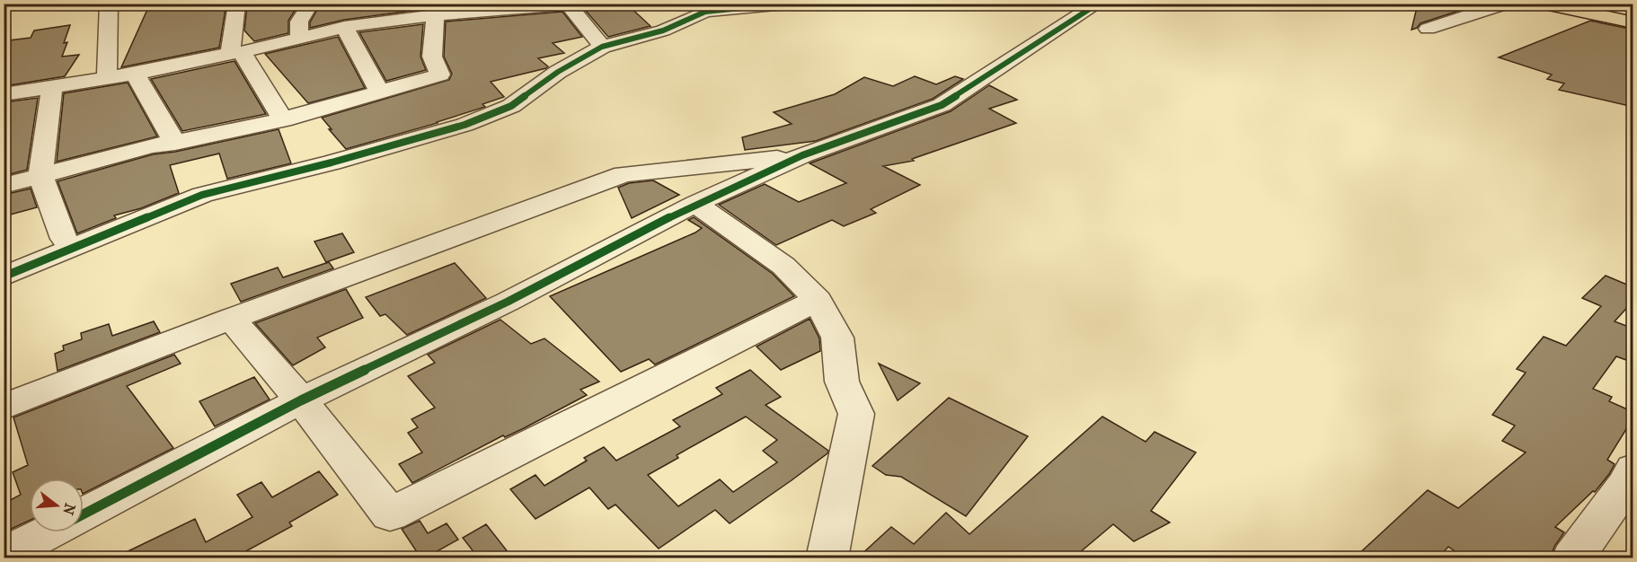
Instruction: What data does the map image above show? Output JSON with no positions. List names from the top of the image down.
{
  "north": "right"
}
